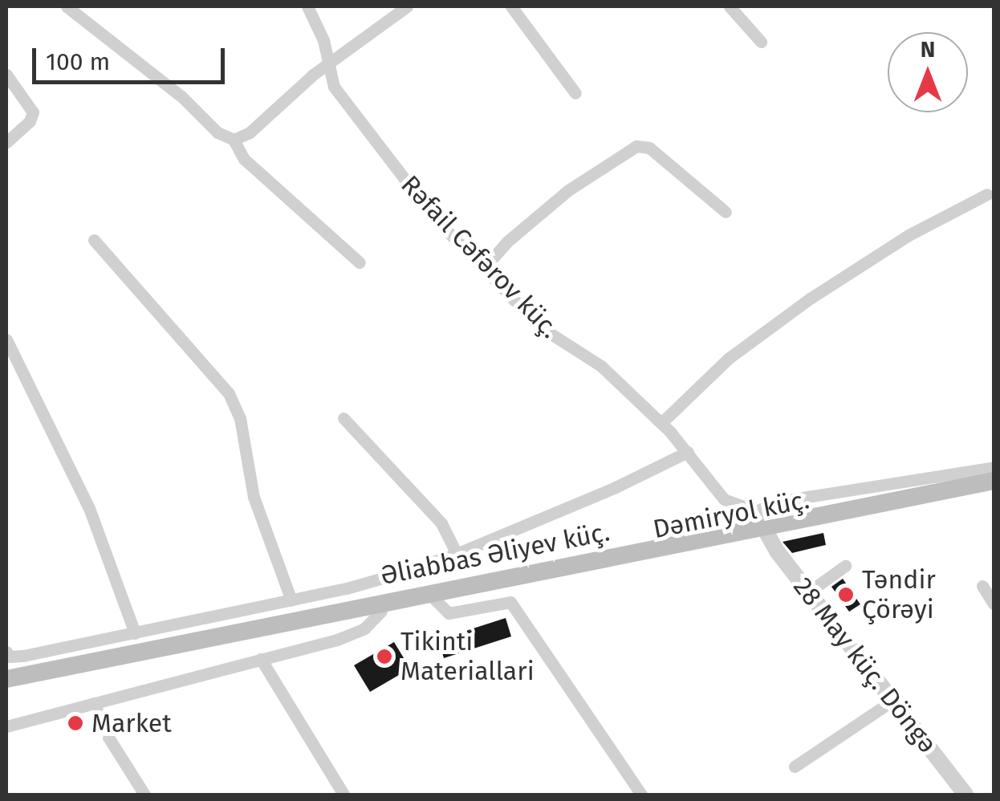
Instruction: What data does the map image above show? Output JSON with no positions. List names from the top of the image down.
{
  "streets": {
    "main road": ["Dəmiryol küç.", "Əliabbas Əliyev küç."],
    "street": ["Rəfail Cəfərov küç.", "28 May küç. Döngə"]
  },
  "crossings": [
    ["Rəfail Cəfərov küç.", "Dəmiryol küç."],
    ["Rəfail Cəfərov küç.", "Əliabbas Əliyev küç."],
    ["Rəfail Cəfərov küç.", "28 May küç. Döngə"],
    ["Dəmiryol küç.", "Əliabbas Əliyev küç."],
    ["Dəmiryol küç.", "28 May küç. Döngə"],
    ["Əliabbas Əliyev küç.", "28 May küç. Döngə"]
  ],
  "places": ["Təndir Çörəyi", "Tikinti Materiallari", "Market"],
  "scale_bar": "100 m",
  "north": "top"
}
